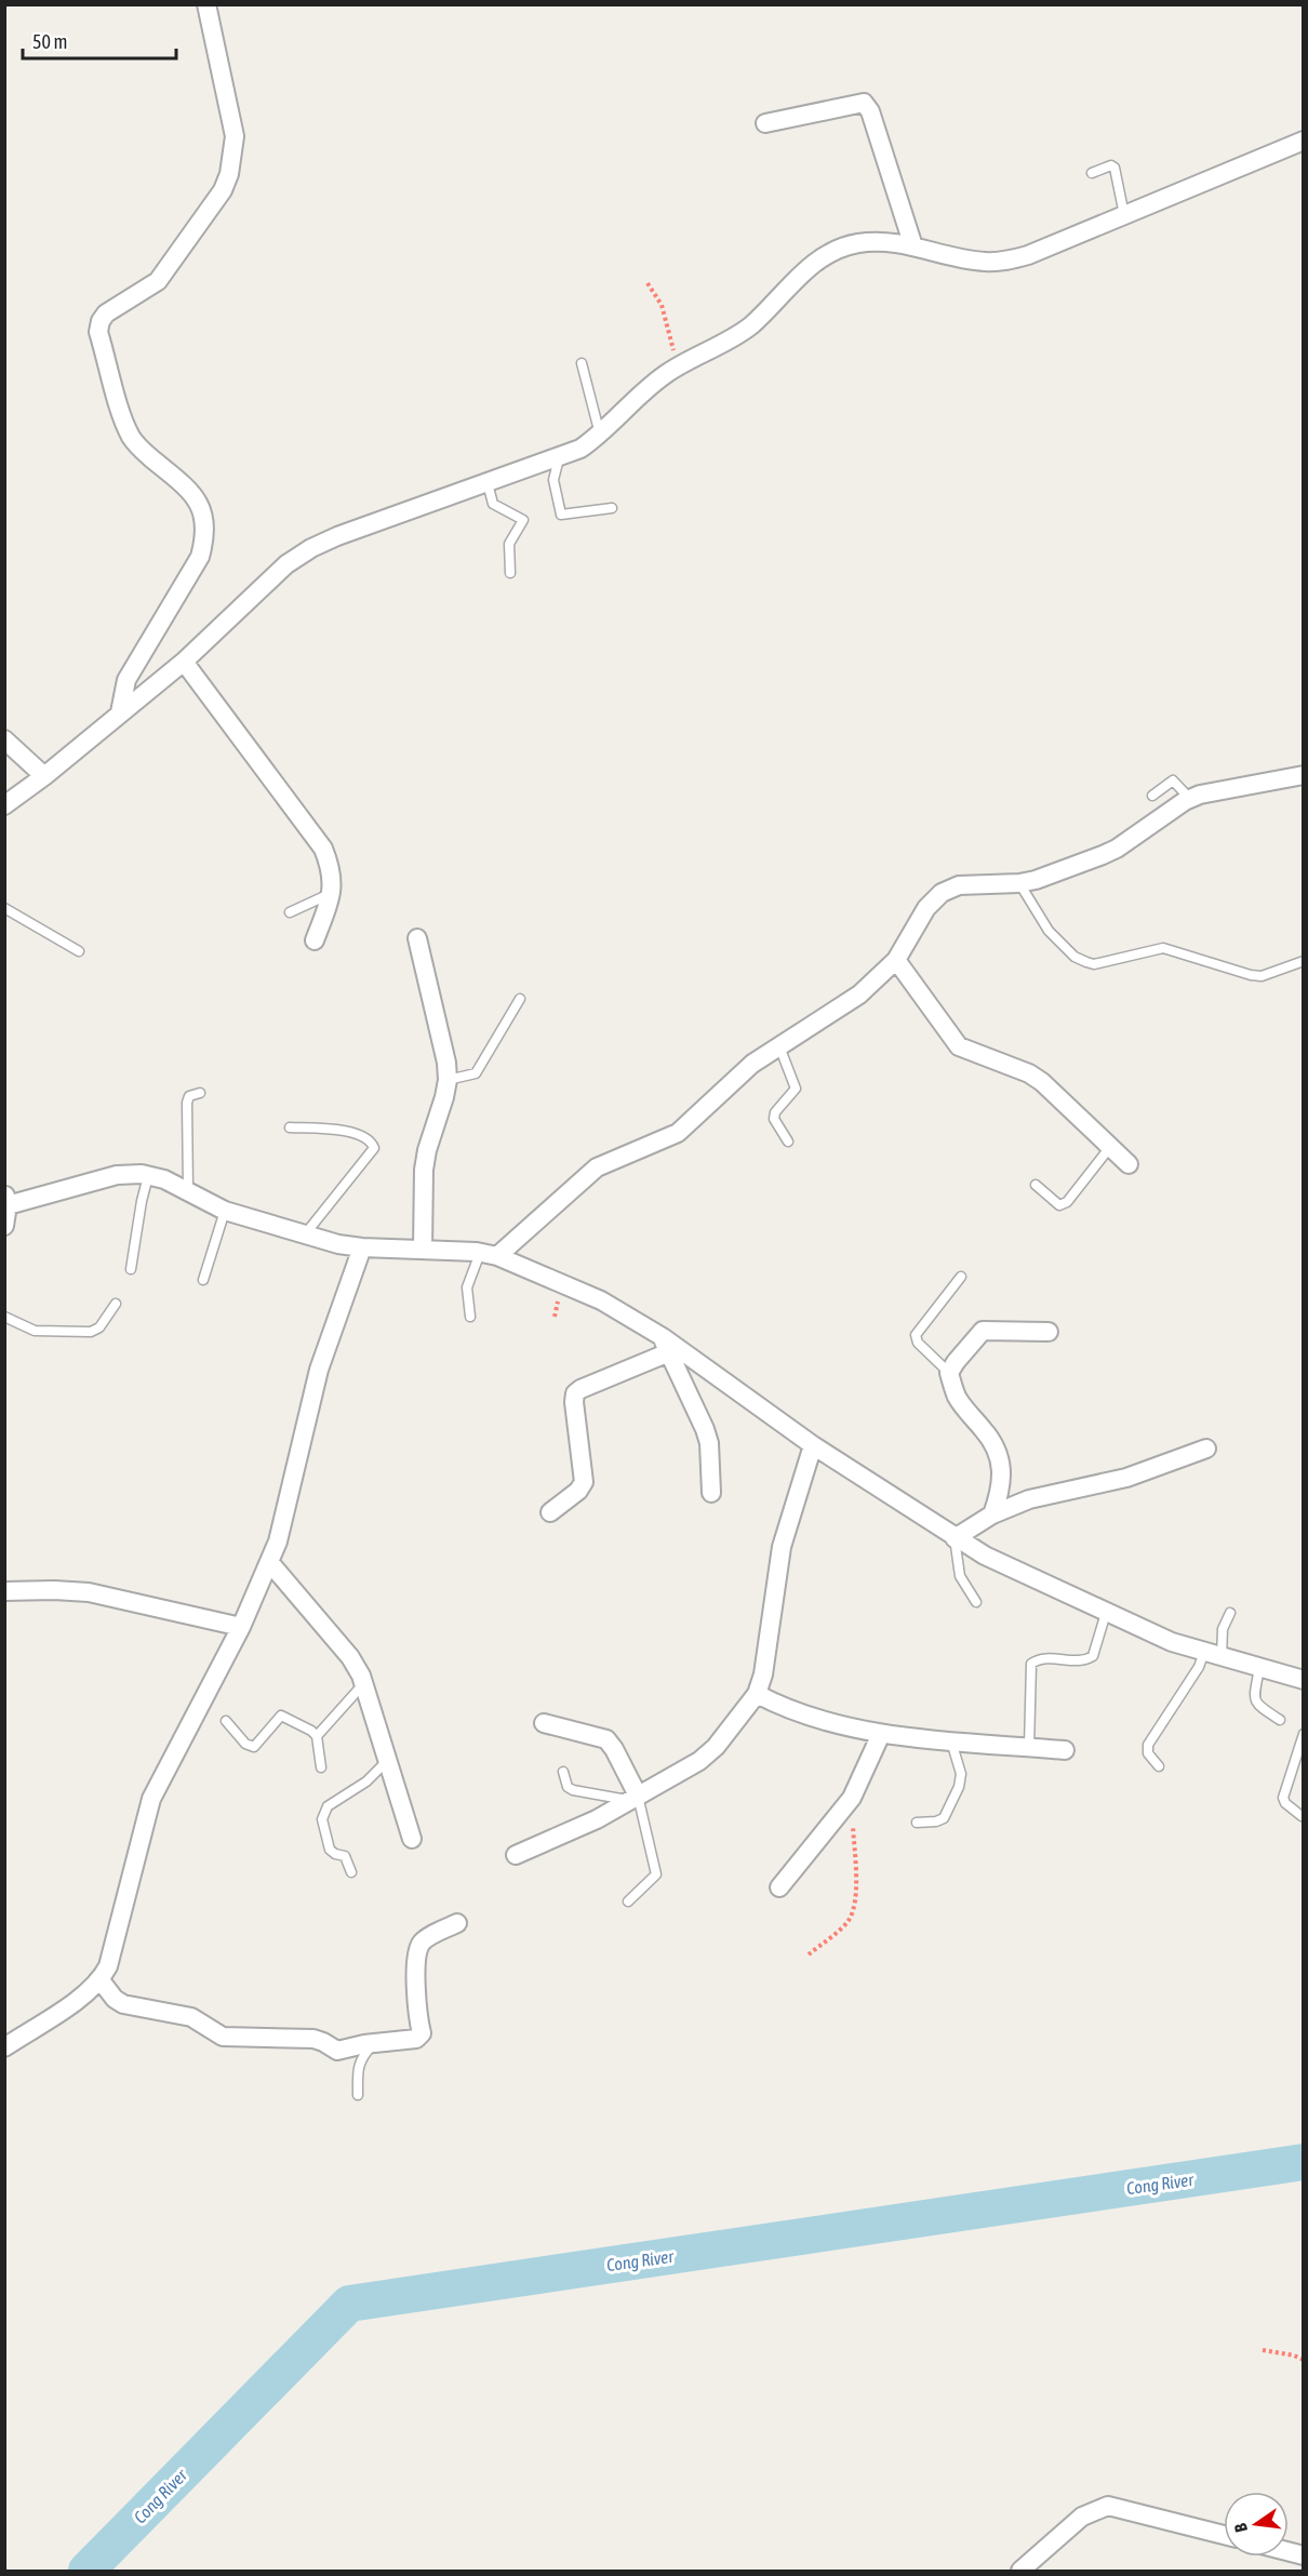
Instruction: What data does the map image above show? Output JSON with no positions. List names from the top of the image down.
{
  "water": ["Cong River"],
  "scale_bar": "50 m",
  "north": "left"
}
